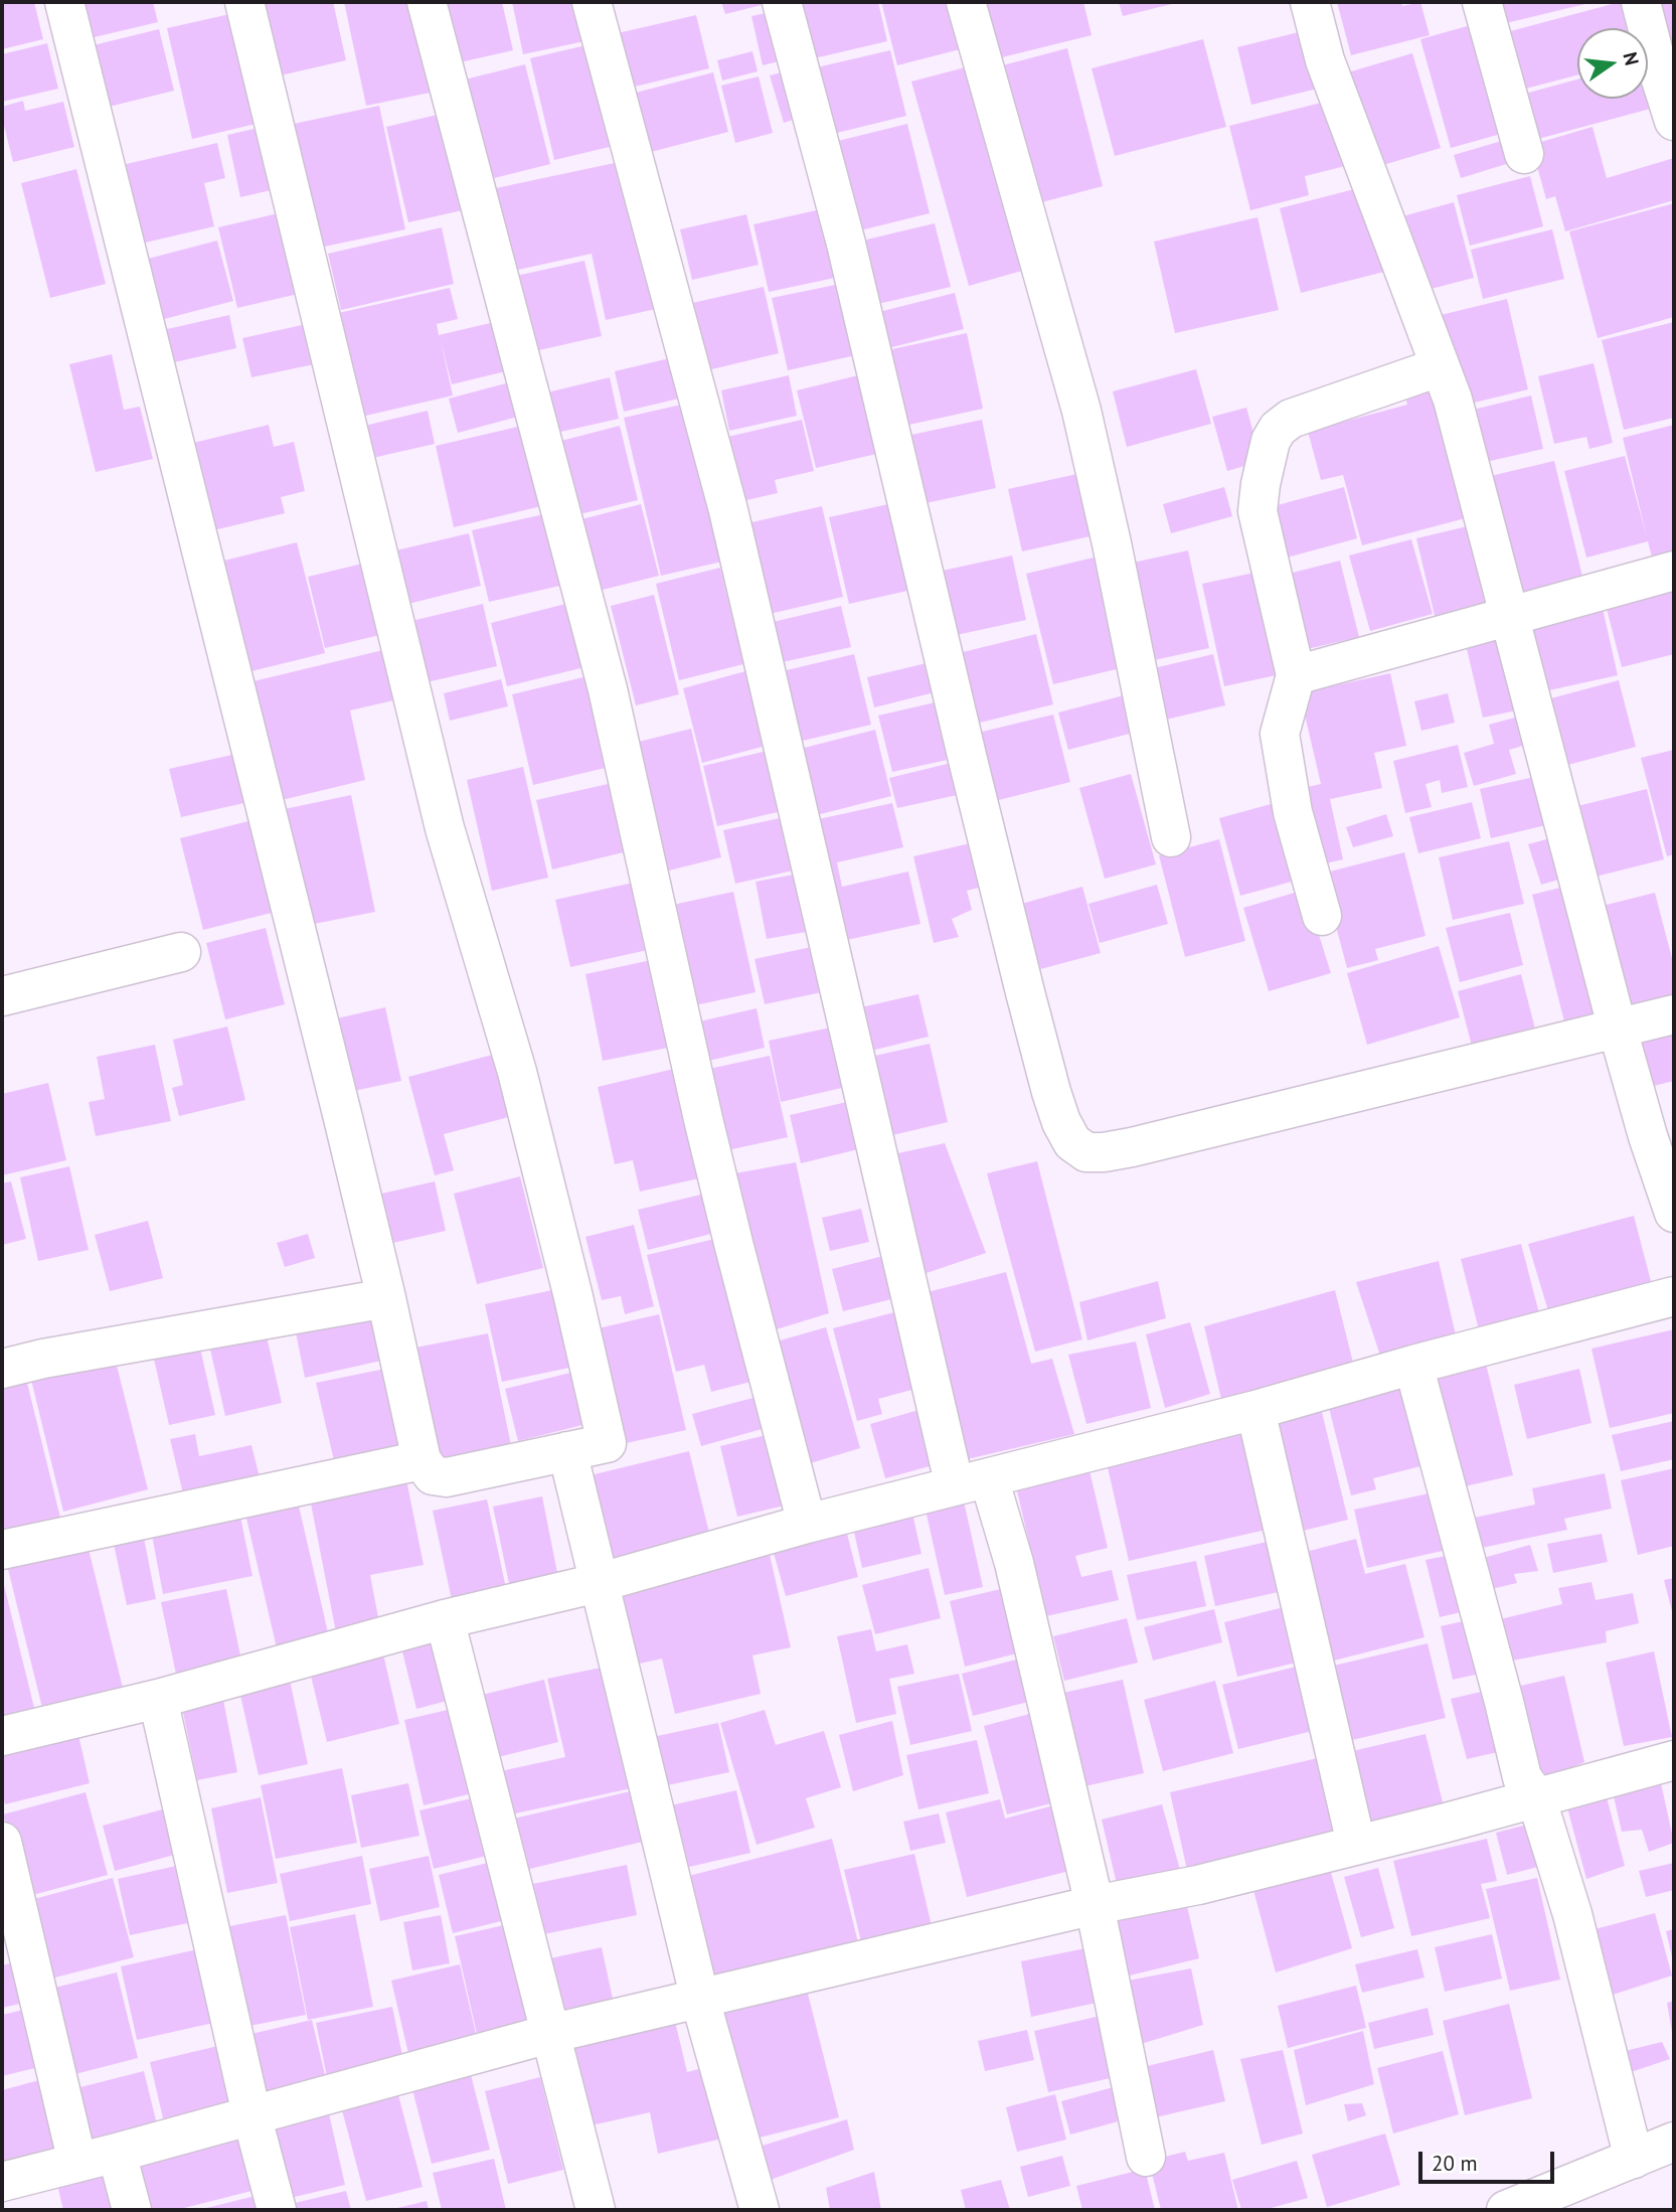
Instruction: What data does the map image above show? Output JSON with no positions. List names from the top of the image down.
{
  "scale_bar": "20 m",
  "north": "right"
}
